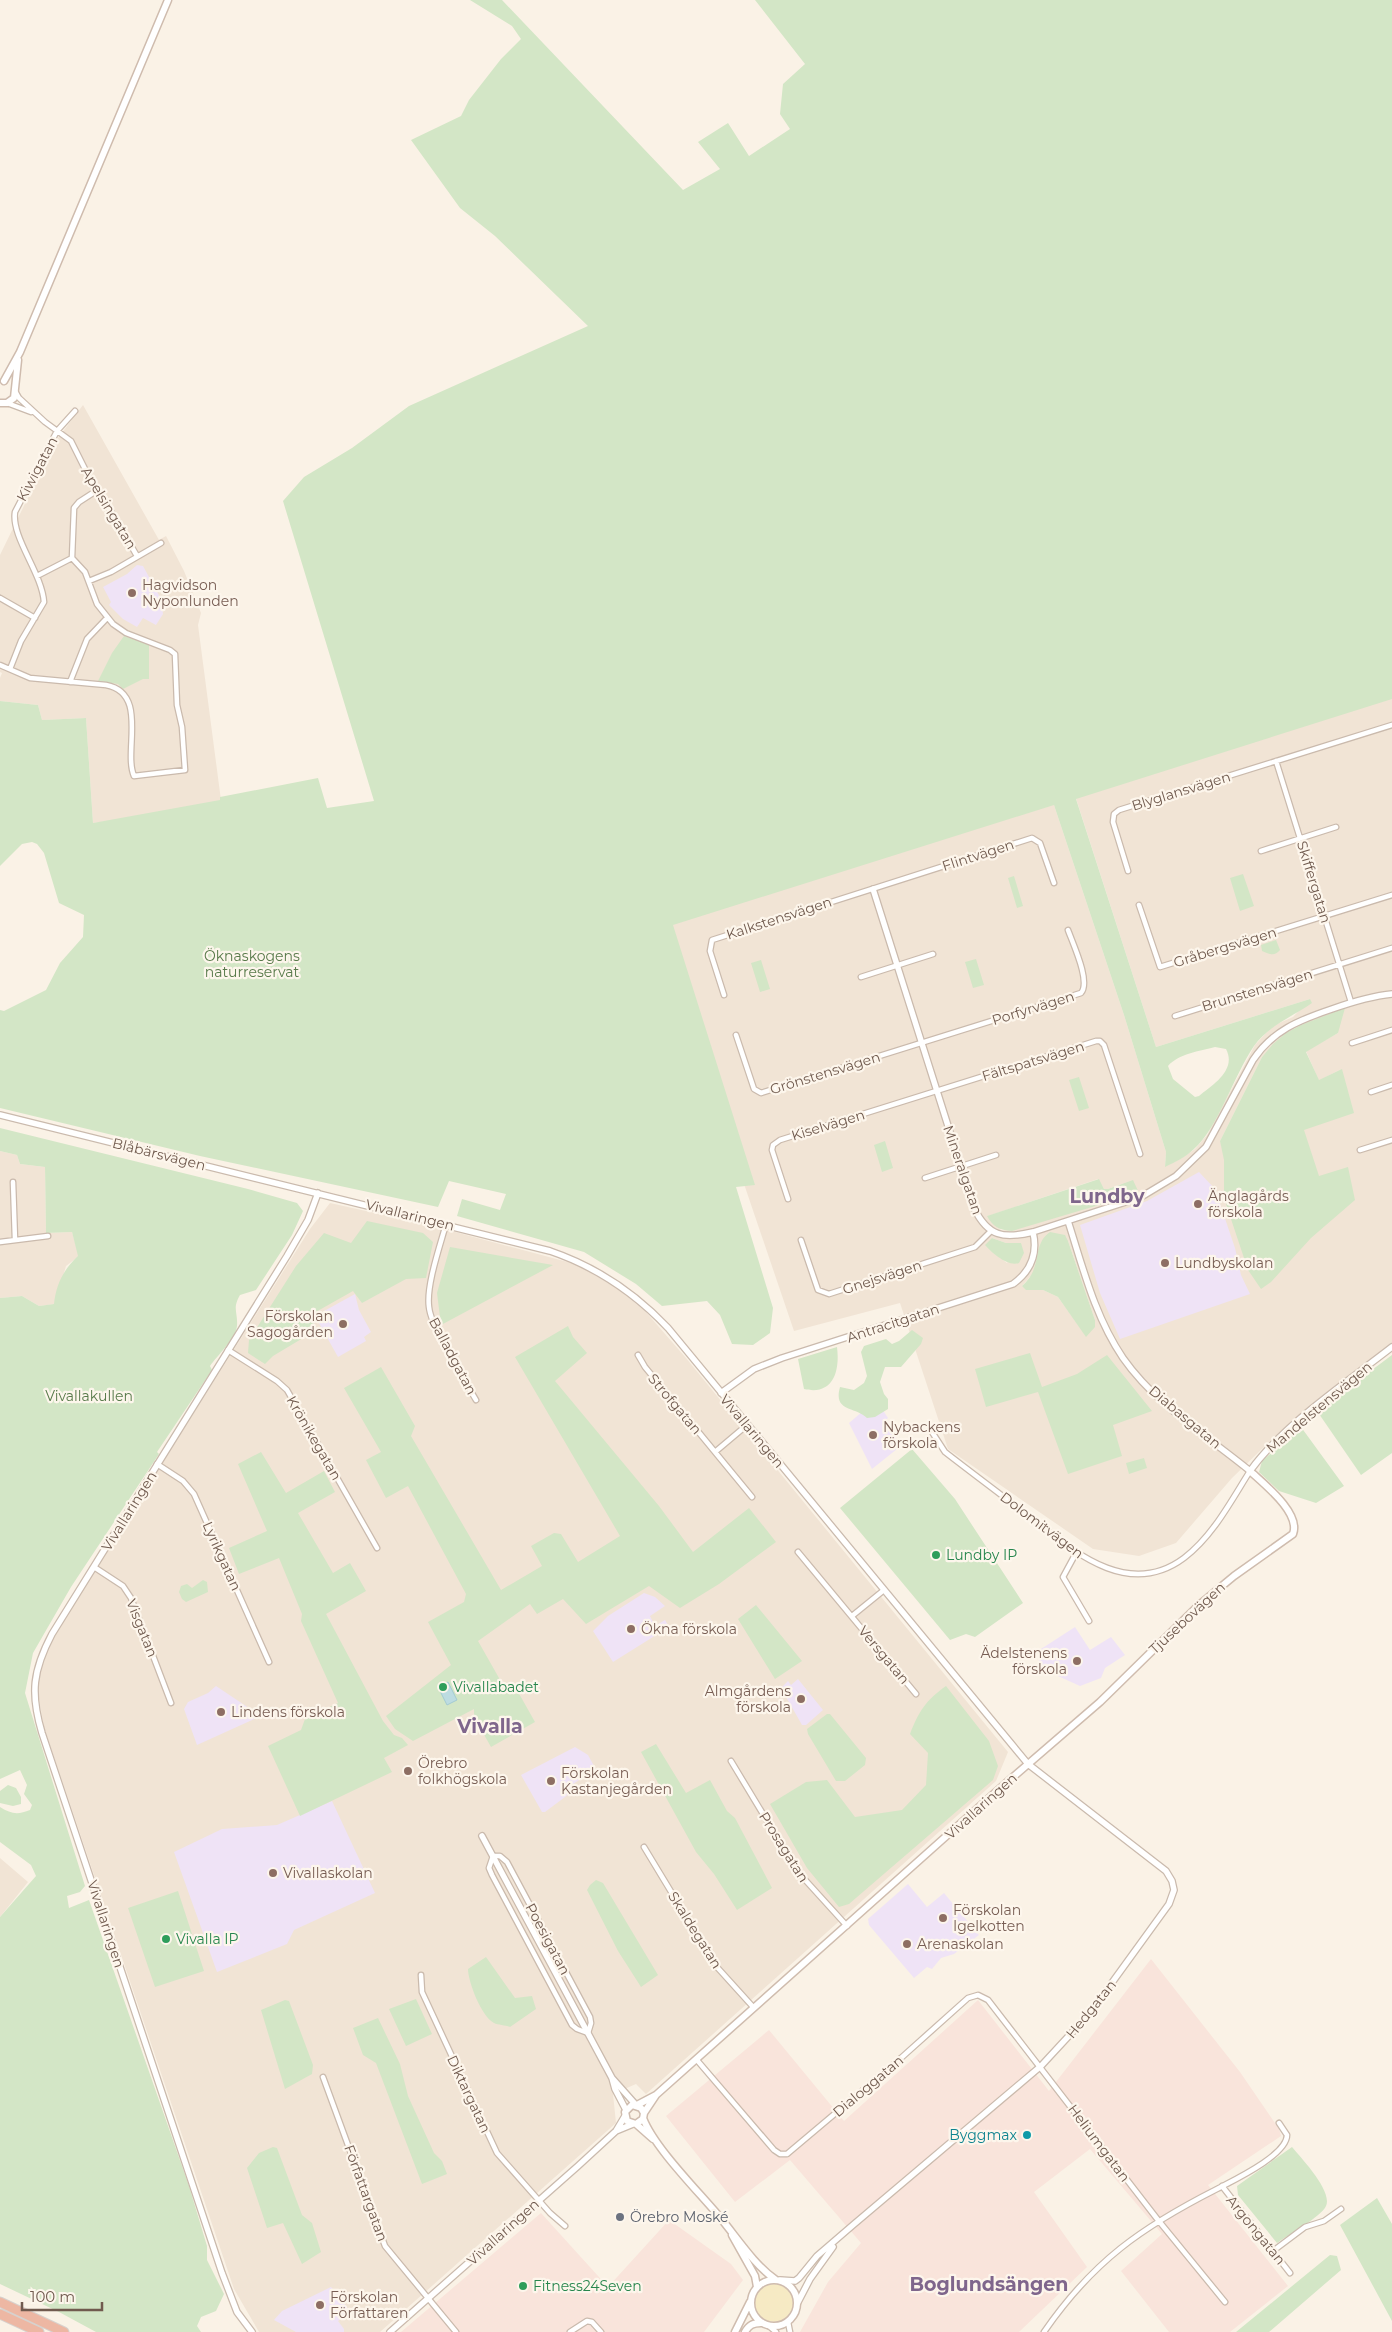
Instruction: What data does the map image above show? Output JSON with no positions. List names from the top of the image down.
{
  "streets": {
    "main road": ["Vivallaringen", "Tjusebovägen"],
    "street": [
      "Kiwigatan",
      "Apelsingatan",
      "Blyglansvägen",
      "Flintvägen",
      "Skiffergatan",
      "Kalkstensvägen",
      "Gråbergsvägen",
      "Brunstensvägen",
      "Porfyrvägen",
      "Fältspatsvägen",
      "Grönstensvägen",
      "Kiselvägen",
      "Blåbärsvägen",
      "Mineralgatan",
      "Gnejsvägen",
      "Antracitgatan",
      "Balladgatan",
      "Strofgatan",
      "Mandelstensvägen",
      "Diabasgatan",
      "Krönikegatan",
      "Dolomitvägen",
      "Lyrikgatan",
      "Visgatan",
      "Versgatan",
      "Prosagatan",
      "Skaldegatan",
      "Poesigatan",
      "Hedgatan",
      "Dialoggatan",
      "Diktargatan",
      "Heliumgatan",
      "Författargatan",
      "Argongatan"
    ]
  },
  "crossings": [
    ["Kiwigatan", "Apelsingatan"],
    ["Blyglansvägen", "Skiffergatan"],
    ["Flintvägen", "Kalkstensvägen"],
    ["Flintvägen", "Mineralgatan"],
    ["Skiffergatan", "Gråbergsvägen"],
    ["Skiffergatan", "Brunstensvägen"],
    ["Skiffergatan", "Mineralgatan"],
    ["Kalkstensvägen", "Mineralgatan"],
    ["Porfyrvägen", "Grönstensvägen"],
    ["Porfyrvägen", "Mineralgatan"],
    ["Fältspatsvägen", "Kiselvägen"],
    ["Fältspatsvägen", "Mineralgatan"],
    ["Grönstensvägen", "Mineralgatan"],
    ["Kiselvägen", "Mineralgatan"],
    ["Blåbärsvägen", "Vivallaringen"],
    ["Mineralgatan", "Gnejsvägen"],
    ["Mineralgatan", "Antracitgatan"],
    ["Mineralgatan", "Diabasgatan"],
    ["Vivallaringen", "Antracitgatan"],
    ["Vivallaringen", "Balladgatan"],
    ["Vivallaringen", "Krönikegatan"],
    ["Vivallaringen", "Lyrikgatan"],
    ["Vivallaringen", "Tjusebovägen"],
    ["Vivallaringen", "Visgatan"],
    ["Vivallaringen", "Versgatan"],
    ["Vivallaringen", "Prosagatan"],
    ["Vivallaringen", "Skaldegatan"],
    ["Vivallaringen", "Poesigatan"],
    ["Vivallaringen", "Hedgatan"],
    ["Vivallaringen", "Dialoggatan"],
    ["Vivallaringen", "Diktargatan"],
    ["Vivallaringen", "Författargatan"],
    ["Mandelstensvägen", "Diabasgatan"],
    ["Mandelstensvägen", "Dolomitvägen"],
    ["Mandelstensvägen", "Tjusebovägen"],
    ["Diabasgatan", "Dolomitvägen"],
    ["Diabasgatan", "Tjusebovägen"],
    ["Dolomitvägen", "Tjusebovägen"],
    ["Tjusebovägen", "Hedgatan"],
    ["Hedgatan", "Dialoggatan"],
    ["Hedgatan", "Heliumgatan"],
    ["Dialoggatan", "Heliumgatan"],
    ["Heliumgatan", "Argongatan"]
  ],
  "districts": ["Lundby", "Vivalla", "Boglundsängen"],
  "parks": ["Öknaskogens naturreservat", "Vivallakullen"],
  "places": [
    "Hagvidson Nyponlunden",
    "Änglagårds förskola",
    "Lundbyskolan",
    "Förskolan Sagogården",
    "Nybackens förskola",
    "Lundby IP",
    "Ökna förskola",
    "Ädelstenens förskola",
    "Vivallabadet",
    "Almgårdens förskola",
    "Lindens förskola",
    "Örebro folkhögskola",
    "Förskolan Kastanjegården",
    "Vivallaskolan",
    "Förskolan Igelkotten",
    "Vivalla IP",
    "Arenaskolan",
    "Byggmax",
    "Örebro Moské",
    "Fitness24Seven",
    "Förskolan Författaren"
  ],
  "scale_bar": "100 m"
}
